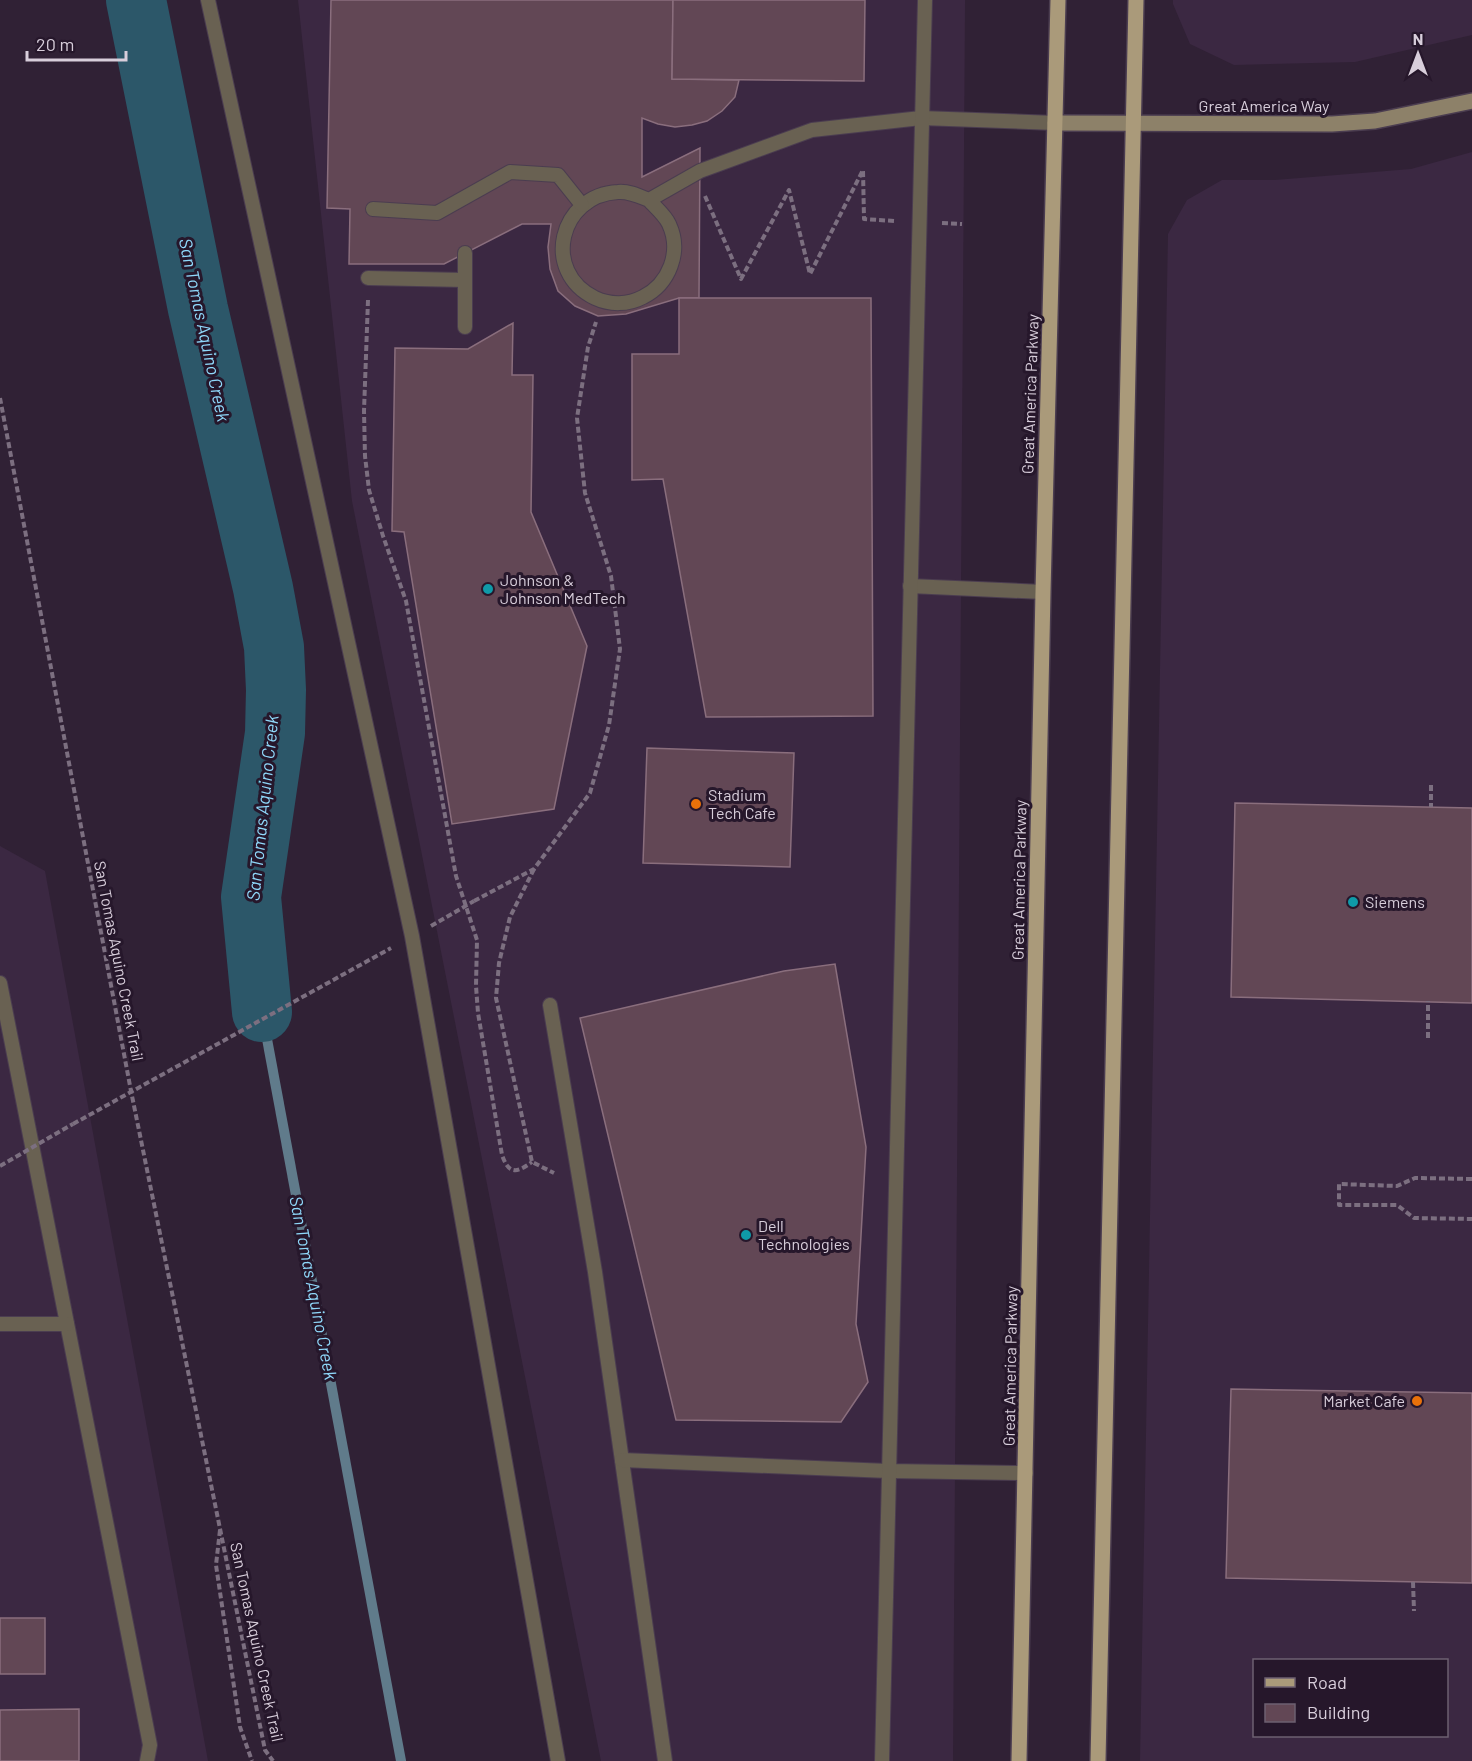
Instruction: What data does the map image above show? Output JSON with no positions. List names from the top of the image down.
{
  "streets": {
    "main road": ["Great America Parkway"],
    "street": ["Great America Way"],
    "path": ["San Tomas Aquino Creek Trail"]
  },
  "crossings": [
    ["Great America Way", "Great America Parkway"]
  ],
  "water": ["San Tomas Aquino Creek"],
  "places": [
    "Johnson & Johnson MedTech",
    "Stadium Tech Cafe",
    "Siemens",
    "Dell Technologies",
    "Market Cafe"
  ],
  "legend": ["Road", "Building"],
  "scale_bar": "20 m",
  "north": "top"
}
